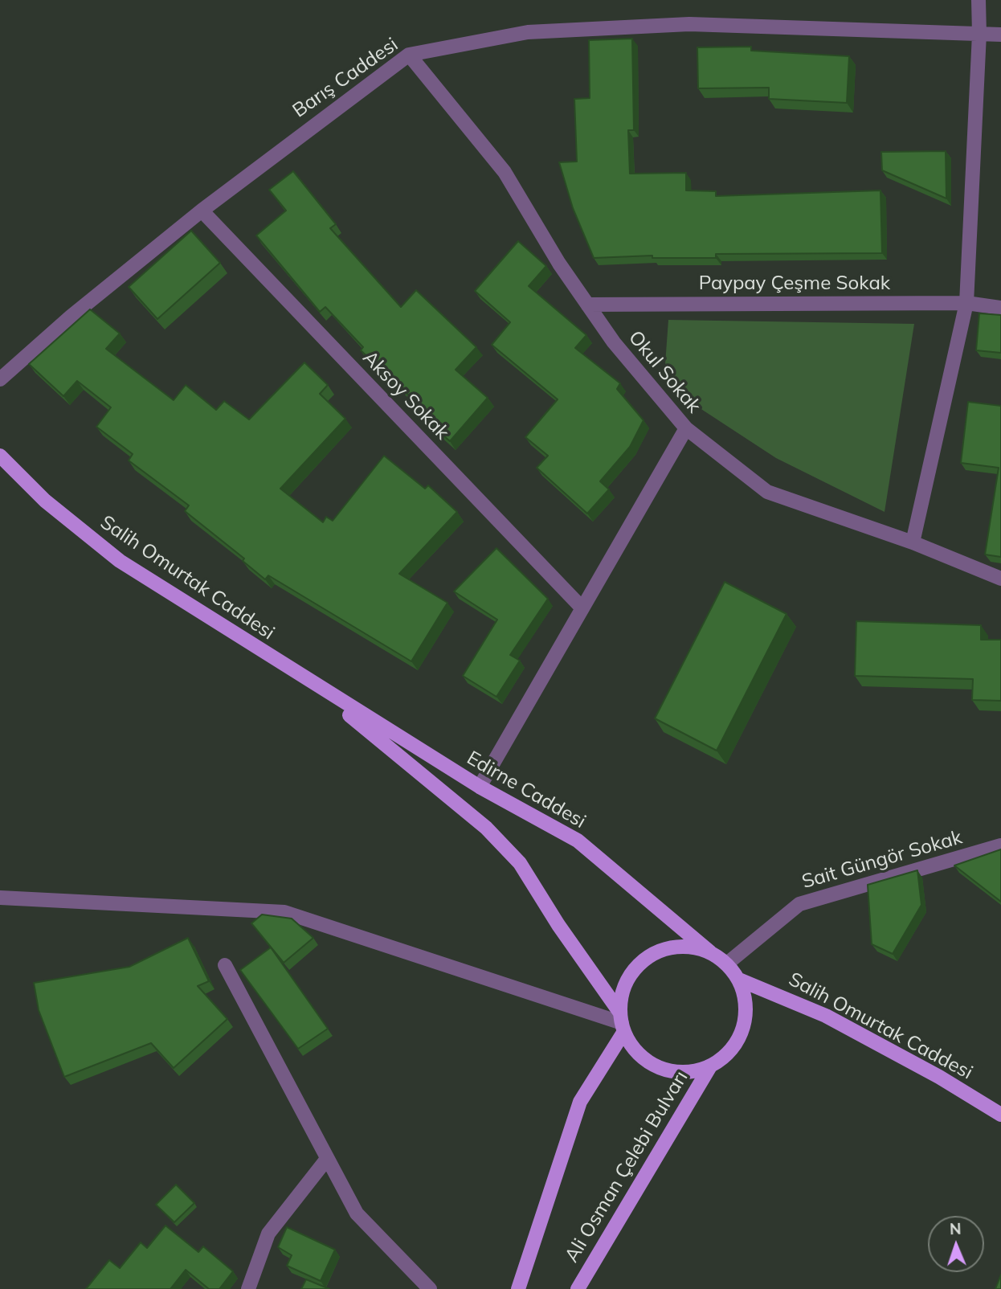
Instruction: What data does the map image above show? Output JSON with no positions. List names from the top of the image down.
{
  "streets": {
    "main road": ["Salih Omurtak Caddesi", "Edirne Caddesi", "Ali Osman Çelebi Bulvarı"],
    "street": [
      "Barış Caddesi",
      "Paypay Çeşme Sokak",
      "Okul Sokak",
      "Aksoy Sokak",
      "Sait Güngör Sokak"
    ]
  },
  "crossings": [
    ["Barış Caddesi", "Okul Sokak"],
    ["Barış Caddesi", "Aksoy Sokak"],
    ["Paypay Çeşme Sokak", "Okul Sokak"],
    ["Salih Omurtak Caddesi", "Edirne Caddesi"],
    ["Salih Omurtak Caddesi", "Sait Güngör Sokak"],
    ["Salih Omurtak Caddesi", "Ali Osman Çelebi Bulvarı"],
    ["Edirne Caddesi", "Sait Güngör Sokak"],
    ["Edirne Caddesi", "Ali Osman Çelebi Bulvarı"],
    ["Sait Güngör Sokak", "Ali Osman Çelebi Bulvarı"]
  ],
  "north": "top"
}
